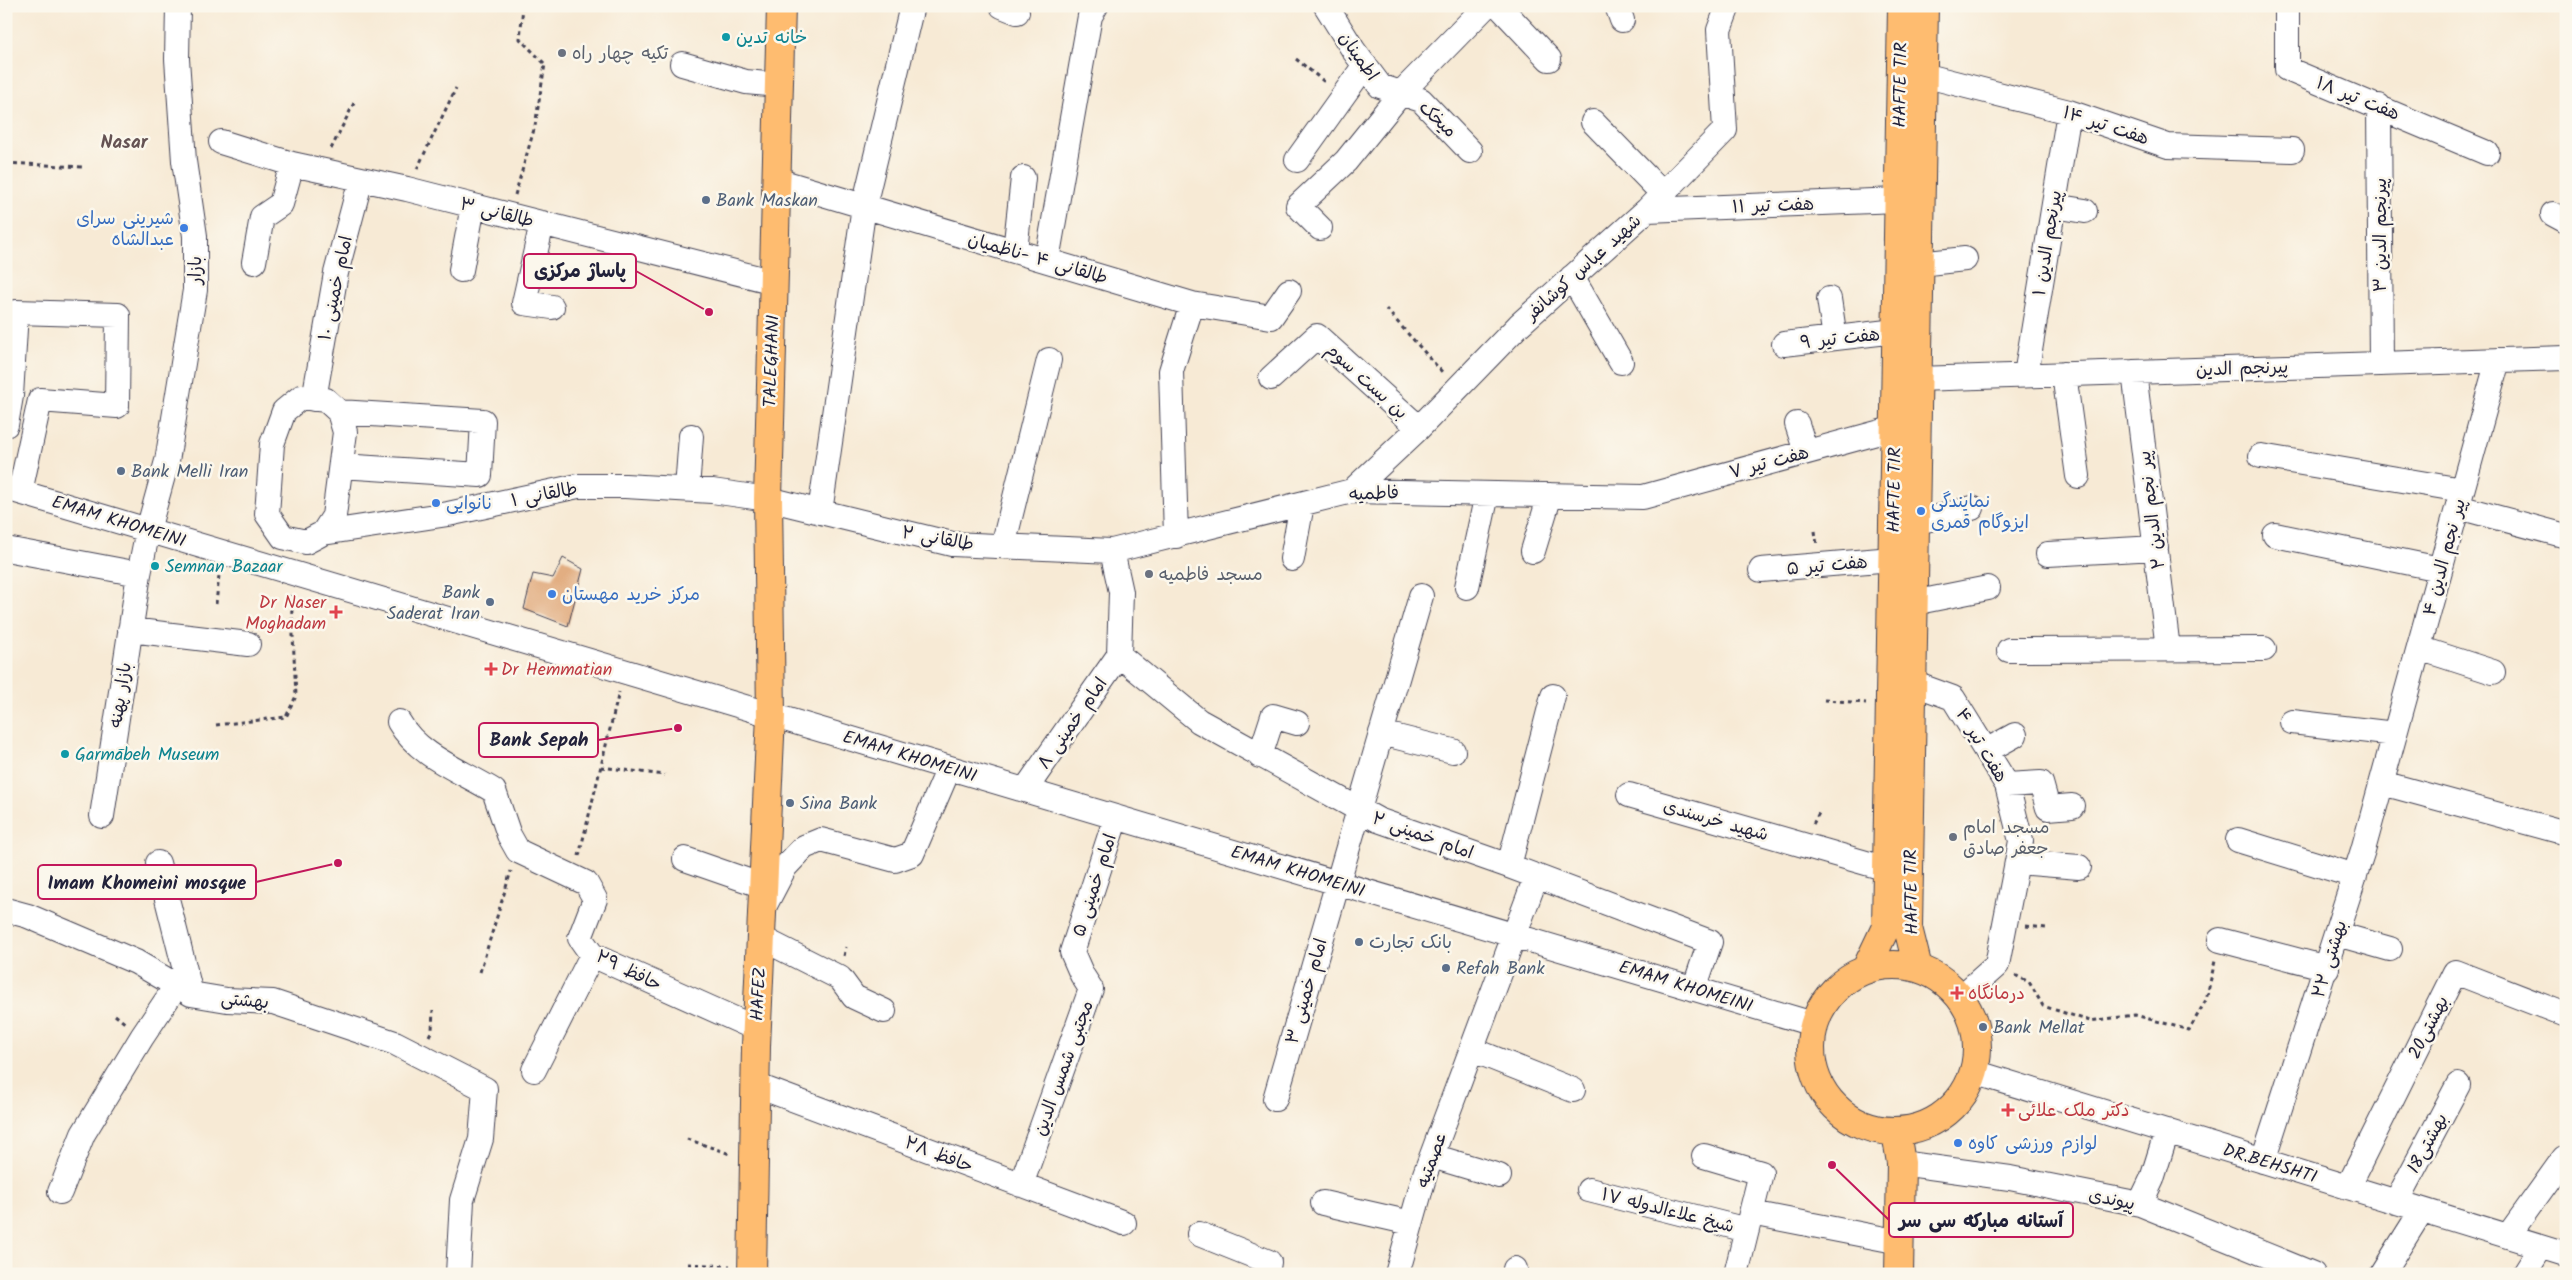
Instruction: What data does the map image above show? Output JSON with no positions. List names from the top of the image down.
{
  "streets": {
    "main road": ["HAFTE TIR", "TALEGHANI", "HAFEZ"],
    "street": [
      "اطمینان",
      "هفت تیر ۱۸",
      "میخک",
      "هفت تیر ۱۴",
      "هفت تیر ۱۱",
      "طالقانی ۳",
      "پیرنجم الدین ۳",
      "پیرنجم الدین ۱",
      "طالقانی ۴ -ناظمیان",
      "شهید عباس کوشانفر",
      "بازار",
      "امام خمینی ۱۰",
      "هفت تیر ۹",
      "پیرنجم الدین",
      "بن بست سوم",
      "هفت تیر ۷",
      "فاطمیه",
      "طالقانی ۱",
      "پیر نجم الدین ۲",
      "EMAM KHOMEINI",
      "طالقانی ۲",
      "پیر نجم الدین ۴",
      "هفت تیر ۵",
      "بازار پهنه",
      "امام خمینی ۸",
      "هفت تیر ۴",
      "شهید خرسندی",
      "امام خمینی ۲",
      "امام خمینی ۵",
      "بهشتی ۲۲",
      "حافظ ۲۹",
      "امام خمینی ۳",
      "بهشتی",
      "بهشتی20",
      "مجتبی شمس الدین",
      "بهشتی18",
      "حافظ ۲۸",
      "عصمتیه",
      "DR.BEHSHTI",
      "پیوندی",
      "شیخ علاءالدوله ۱۷"
    ]
  },
  "crossings": [
    ["اطمینان", "میخک"],
    ["HAFTE TIR", "هفت تیر ۱۴"],
    ["HAFTE TIR", "هفت تیر ۱۱"],
    ["HAFTE TIR", "هفت تیر ۹"],
    ["HAFTE TIR", "پیرنجم الدین"],
    ["HAFTE TIR", "هفت تیر ۷"],
    ["HAFTE TIR", "EMAM KHOMEINI"],
    ["HAFTE TIR", "هفت تیر ۵"],
    ["HAFTE TIR", "هفت تیر ۴"],
    ["HAFTE TIR", "شهید خرسندی"],
    ["HAFTE TIR", "DR.BEHSHTI"],
    ["هفت تیر ۱۸", "پیرنجم الدین ۳"],
    ["هفت تیر ۱۴", "پیرنجم الدین ۱"],
    ["هفت تیر ۱۱", "شهید عباس کوشانفر"],
    ["طالقانی ۳", "امام خمینی ۱۰"],
    ["طالقانی ۳", "TALEGHANI"],
    ["پیرنجم الدین ۳", "پیرنجم الدین"],
    ["پیرنجم الدین ۱", "پیرنجم الدین"],
    ["طالقانی ۴ -ناظمیان", "TALEGHANI"],
    ["شهید عباس کوشانفر", "بن بست سوم"],
    ["شهید عباس کوشانفر", "فاطمیه"],
    ["بازار", "EMAM KHOMEINI"],
    ["بازار", "بازار پهنه"],
    ["امام خمینی ۱۰", "طالقانی ۱"],
    ["TALEGHANI", "طالقانی ۱"],
    ["TALEGHANI", "EMAM KHOMEINI"],
    ["TALEGHANI", "طالقانی ۲"],
    ["TALEGHANI", "HAFEZ"],
    ["پیرنجم الدین", "پیر نجم الدین ۲"],
    ["پیرنجم الدین", "پیر نجم الدین ۴"],
    ["هفت تیر ۷", "فاطمیه"],
    ["فاطمیه", "طالقانی ۲"],
    ["طالقانی ۱", "طالقانی ۲"],
    ["EMAM KHOMEINI", "امام خمینی ۸"],
    ["EMAM KHOMEINI", "امام خمینی ۲"],
    ["EMAM KHOMEINI", "امام خمینی ۵"],
    ["EMAM KHOMEINI", "امام خمینی ۳"],
    ["EMAM KHOMEINI", "HAFEZ"],
    ["EMAM KHOMEINI", "عصمتیه"],
    ["EMAM KHOMEINI", "DR.BEHSHTI"],
    ["پیر نجم الدین ۴", "بهشتی ۲۲"],
    ["امام خمینی ۸", "امام خمینی ۲"],
    ["امام خمینی ۲", "امام خمینی ۳"],
    ["امام خمینی ۲", "عصمتیه"],
    ["امام خمینی ۵", "مجتبی شمس الدین"],
    ["بهشتی ۲۲", "DR.BEHSHTI"],
    ["حافظ ۲۹", "HAFEZ"],
    ["HAFEZ", "حافظ ۲۸"],
    ["بهشتی20", "DR.BEHSHTI"],
    ["مجتبی شمس الدین", "حافظ ۲۸"],
    ["بهشتی18", "DR.BEHSHTI"]
  ],
  "districts": ["Nasar"],
  "places": {
    "other": [
      "خانه تدین",
      "تکیه چهار راه",
      "Bank Maskan",
      "شیرینی سرای عبدالشاه",
      "پاساژ مرکزی",
      "Bank Melli Iran",
      "نانوایی",
      "نمایندگی ایزوگام قمری",
      "Semnan Bazaar",
      "مسجد فاطمیه",
      "مرکز خرید مهستان",
      "Bank Saderat Iran",
      "Bank Sepah",
      "Garmābeh Museum",
      "Sina Bank",
      "مسجد امام جعفر صادق",
      "Imam Khomeini mosque",
      "بانک تجارت",
      "Refah Bank",
      "Bank Mellat",
      "لوازم ورزشی کاوه",
      "آستانه مبارکه سی سر"
    ],
    "health": [
      "Dr Naser Moghadam",
      "Dr Hemmatian",
      "درمانگاه",
      "دکتر ملک علائی"
    ]
  }
}
